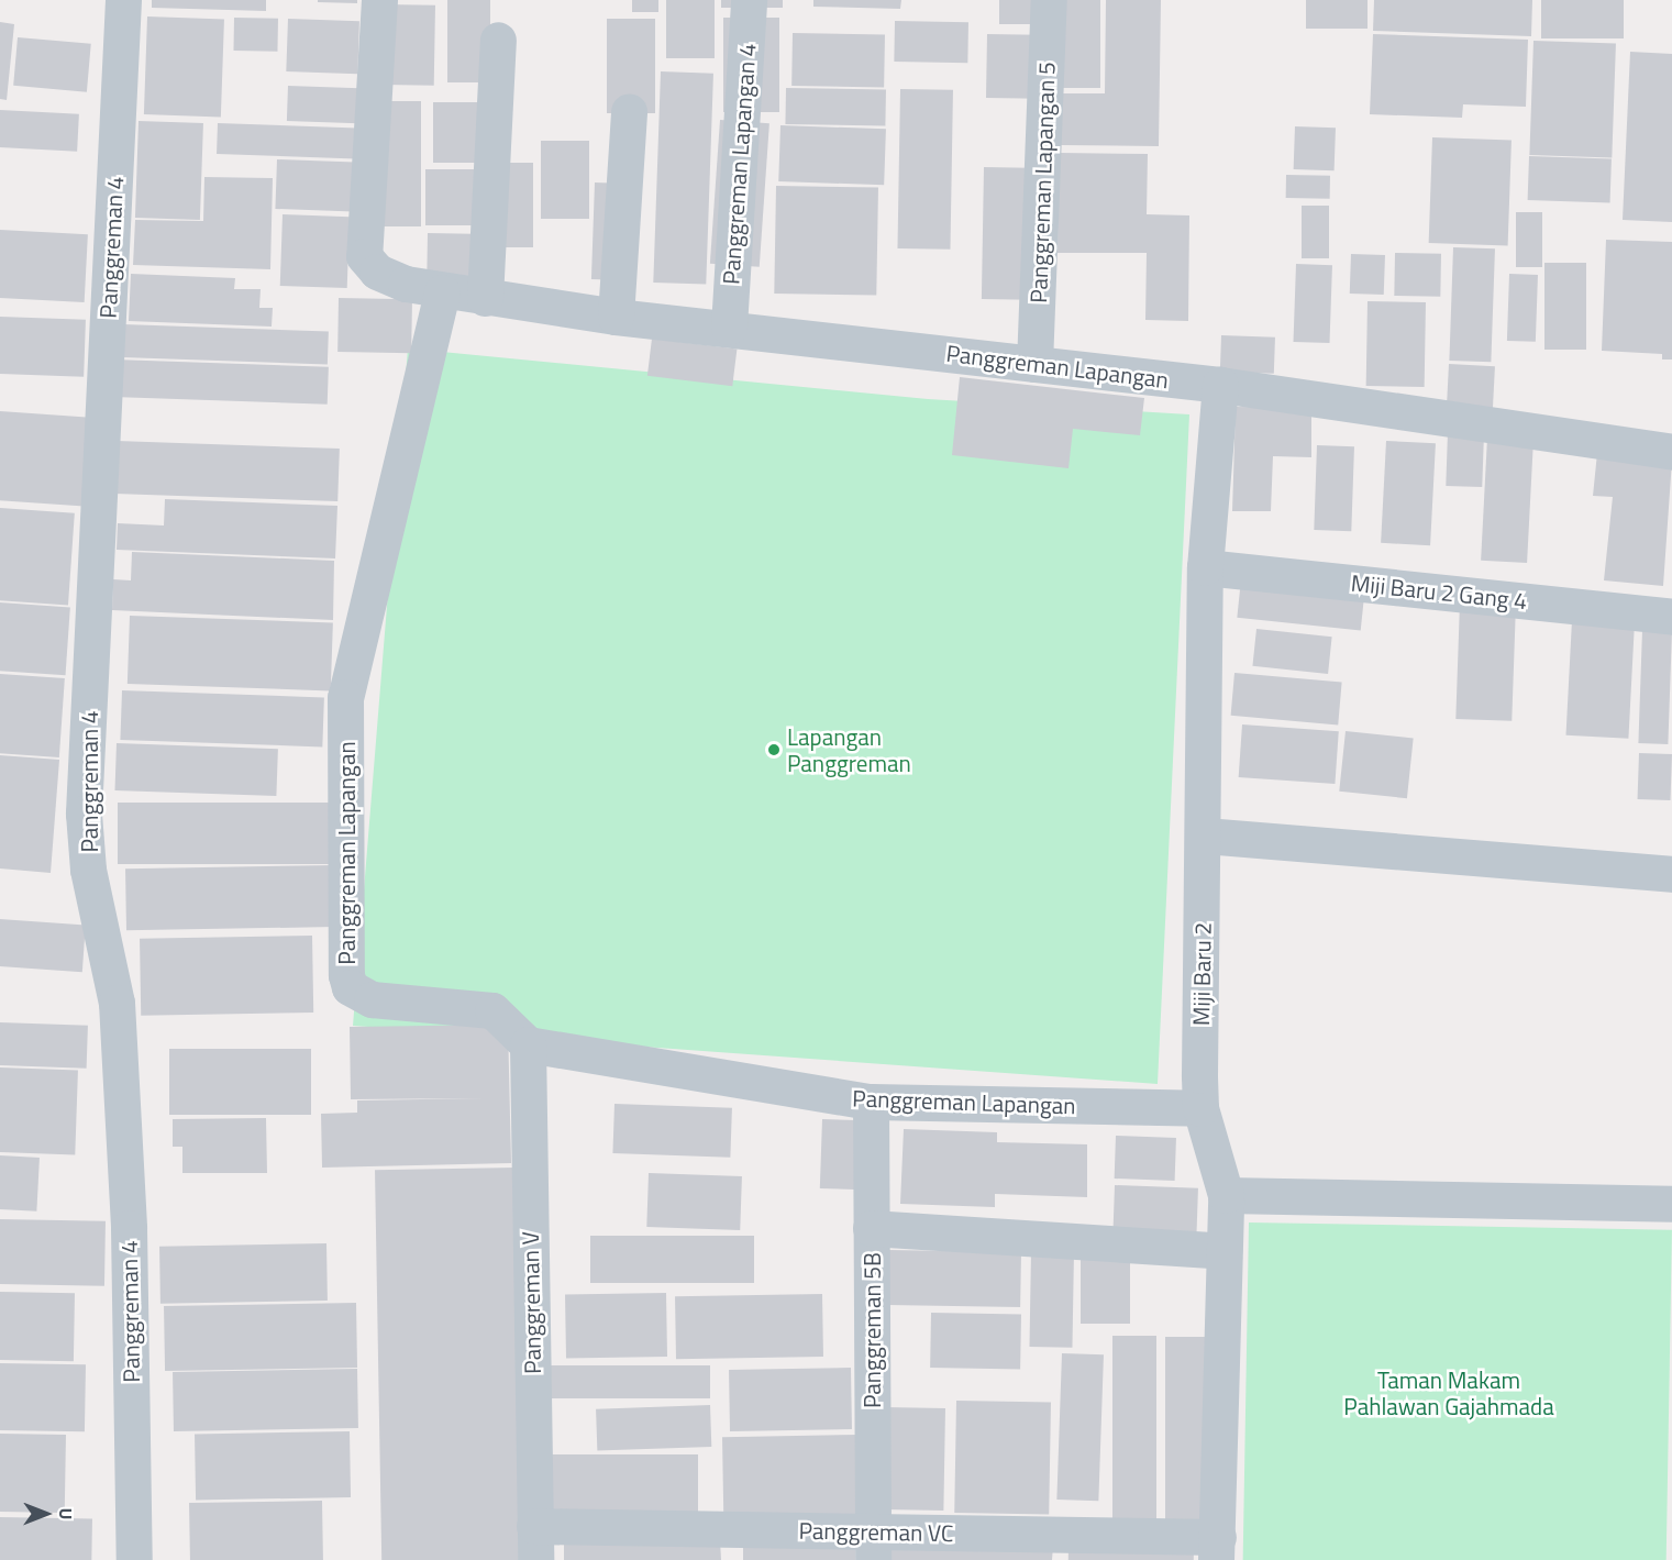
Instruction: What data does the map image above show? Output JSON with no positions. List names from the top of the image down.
{
  "streets": {
    "street": [
      "Panggreman Lapangan 4",
      "Panggreman Lapangan 5",
      "Panggreman 4",
      "Panggreman Lapangan",
      "Miji Baru 2 Gang 4",
      "Miji Baru 2",
      "Panggreman V",
      "Panggreman 5B",
      "Panggreman VC"
    ]
  },
  "crossings": [
    ["Panggreman Lapangan 4", "Panggreman Lapangan"],
    ["Panggreman Lapangan 5", "Panggreman Lapangan"],
    ["Panggreman Lapangan", "Miji Baru 2"],
    ["Panggreman Lapangan", "Panggreman V"],
    ["Panggreman Lapangan", "Panggreman 5B"],
    ["Miji Baru 2 Gang 4", "Miji Baru 2"],
    ["Miji Baru 2", "Panggreman VC"],
    ["Panggreman V", "Panggreman VC"],
    ["Panggreman 5B", "Panggreman VC"]
  ],
  "parks": ["Taman Makam Pahlawan Gajahmada"],
  "places": ["Lapangan Panggreman"],
  "north": "right"
}
